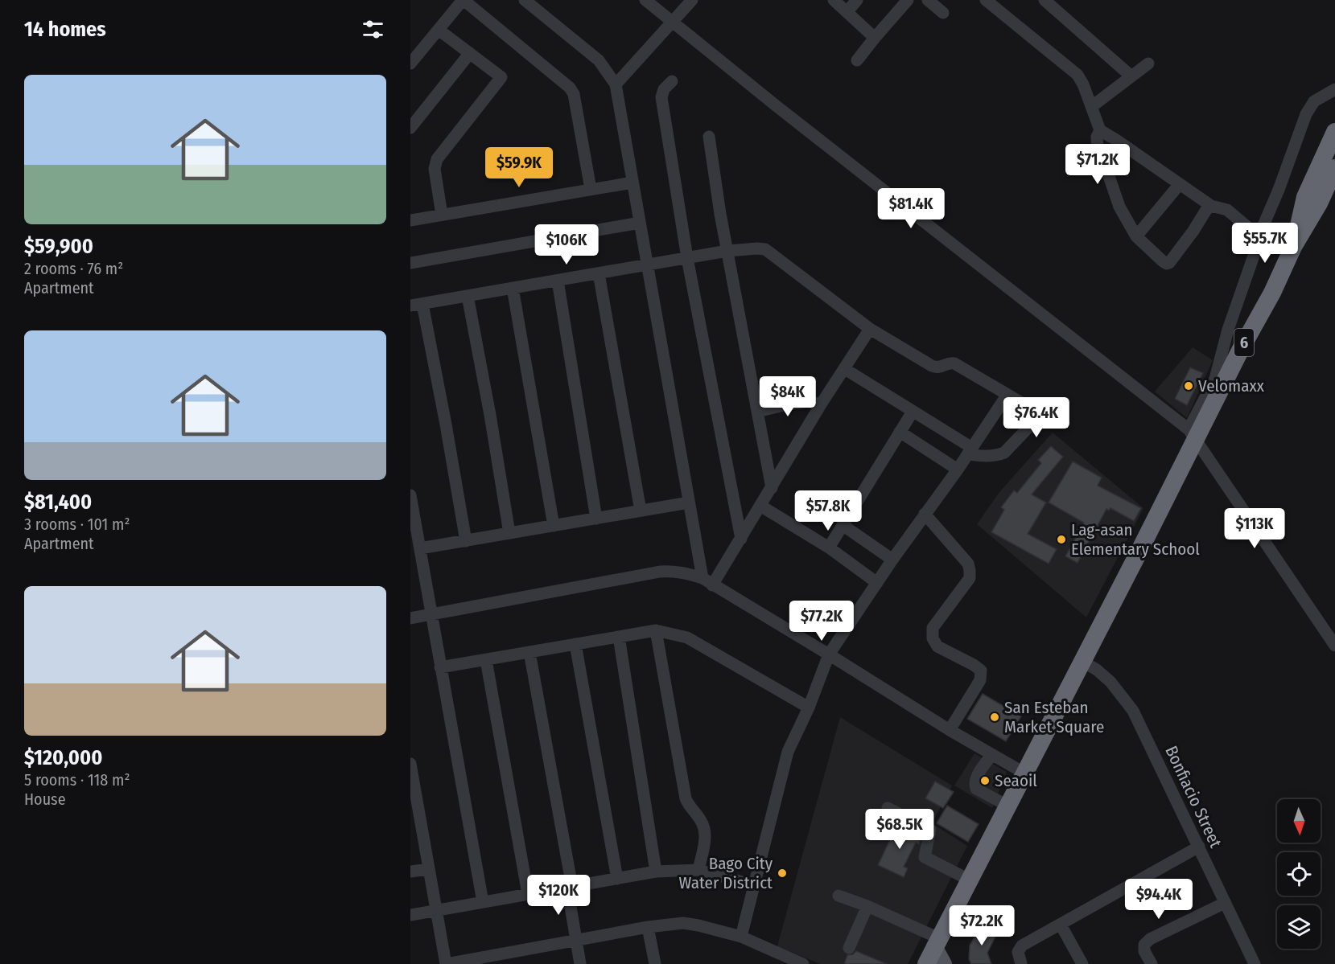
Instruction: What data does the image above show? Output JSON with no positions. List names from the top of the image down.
{
  "streets": {
    "highway": ["6"],
    "street": ["Bonfiacio Street"]
  },
  "crossings": [
    ["6", "Bonfiacio Street"]
  ],
  "places": [
    "Velomaxx",
    "Lag-asan Elementary School",
    "San Esteban Market Square",
    "Seaoil",
    "Bago City Water District"
  ],
  "north": "bottom",
  "page": {
    "heading": "14 homes",
    "list": [
      {
        "name": "$59,900",
        "note": "2 rooms · 76 m² · Apartment"
      },
      {
        "name": "$81,400",
        "note": "3 rooms · 101 m² · Apartment"
      },
      {
        "name": "$120,000",
        "note": "5 rooms · 118 m² · House"
      }
    ],
    "price": [
      "$71.2K",
      "$59.9K",
      "$81.4K",
      "$55.7K",
      "$106K",
      "$84K",
      "$76.4K",
      "$57.8K",
      "$113K",
      "$77.2K",
      "$68.5K",
      "$120K",
      "$94.4K",
      "$72.2K"
    ]
  }
}
